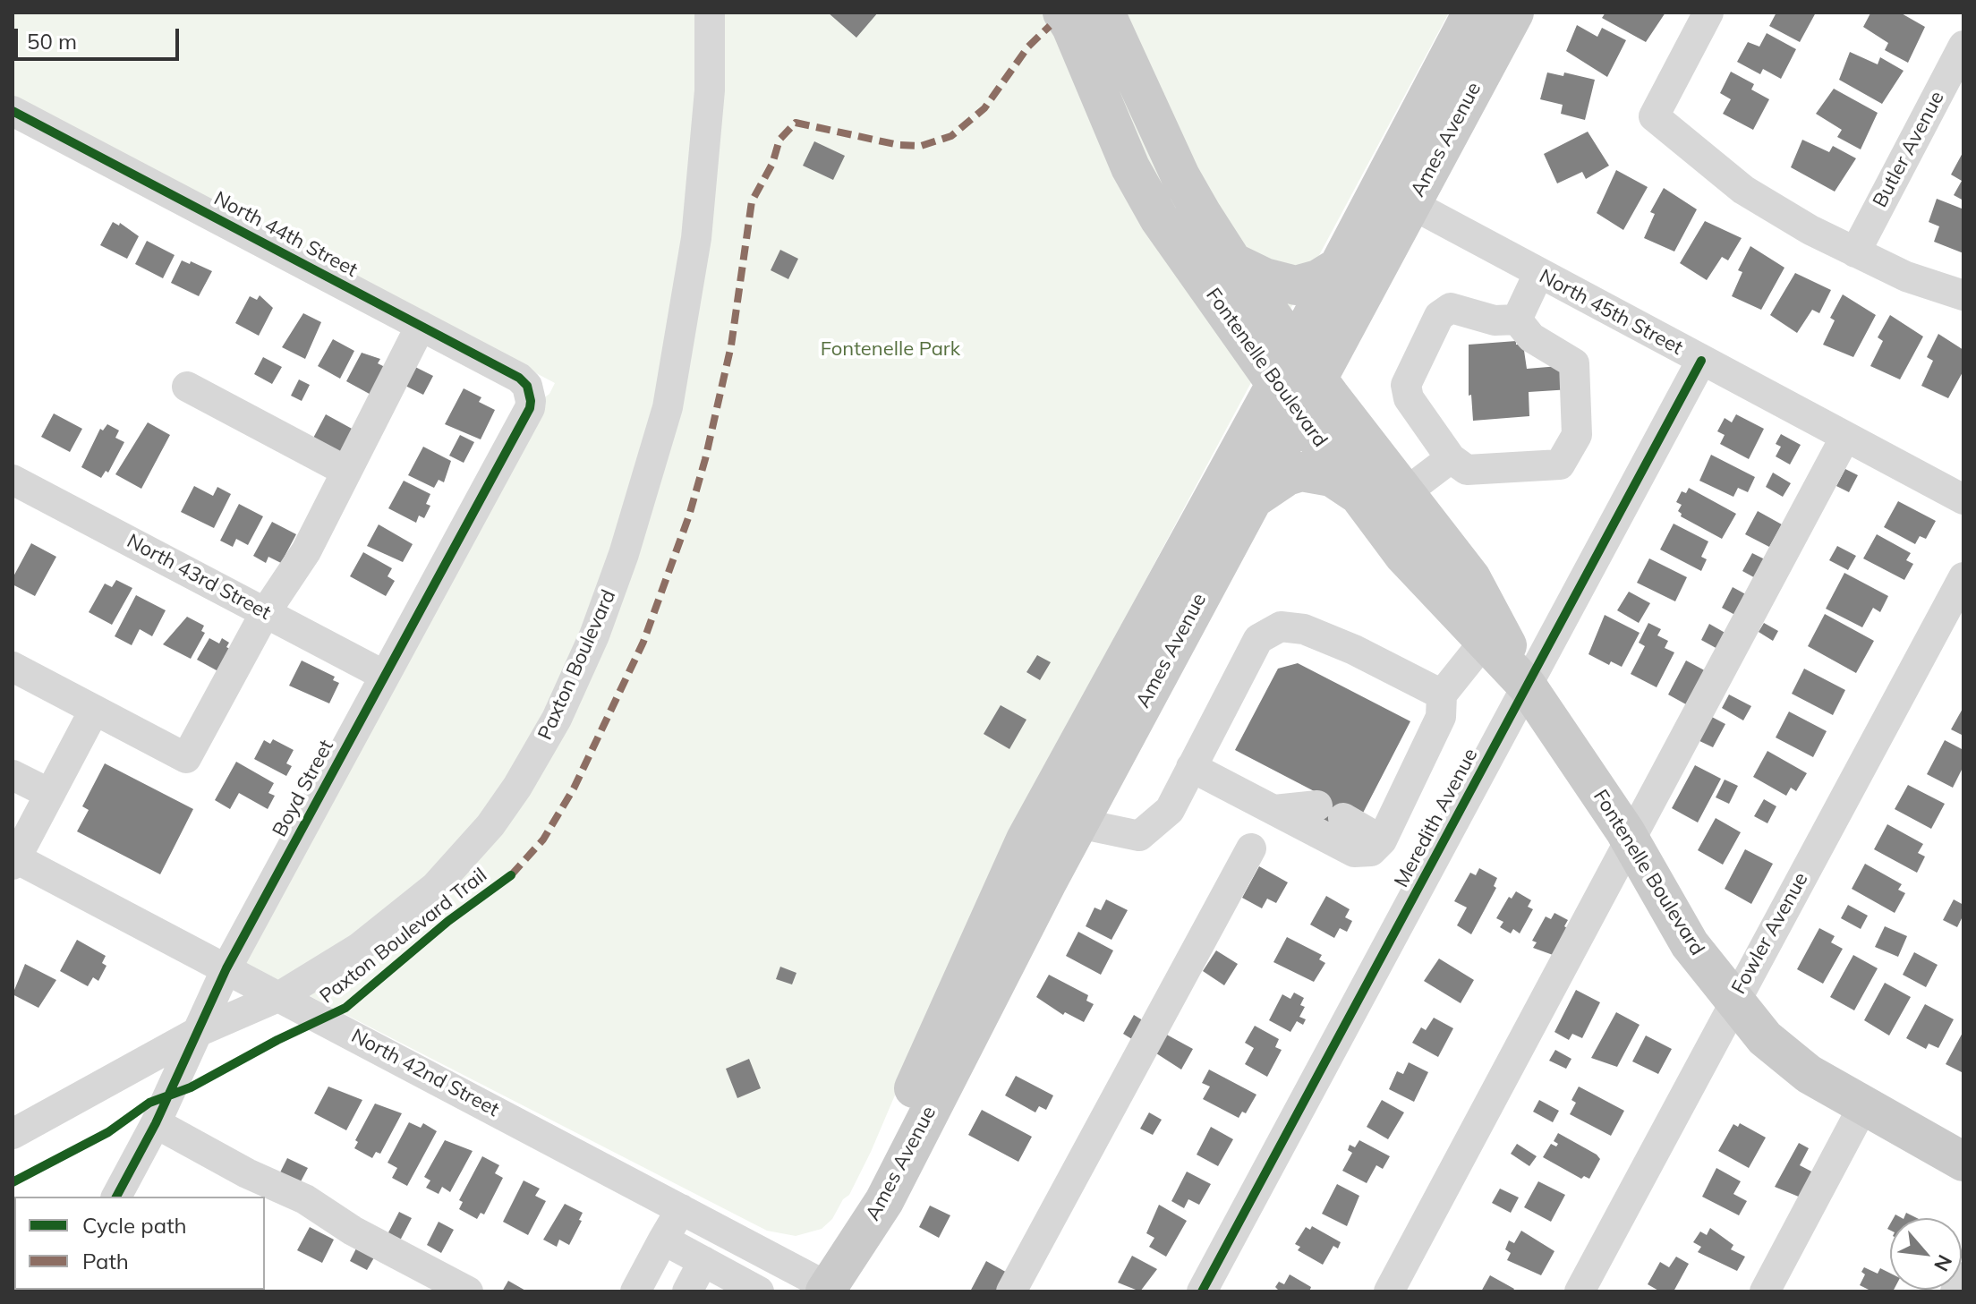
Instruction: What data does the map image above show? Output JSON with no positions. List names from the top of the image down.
{
  "streets": {
    "main road": ["Ames Avenue", "Fontenelle Boulevard"],
    "street": [
      "Butler Avenue",
      "North 44th Street",
      "North 45th Street",
      "North 43rd Street",
      "Paxton Boulevard",
      "Boyd Street",
      "Meredith Avenue",
      "Fowler Avenue",
      "North 42nd Street"
    ],
    "cycle path": ["Paxton Boulevard Trail"]
  },
  "crossings": [
    ["Ames Avenue", "North 45th Street"],
    ["Ames Avenue", "Fontenelle Boulevard"],
    ["Ames Avenue", "North 42nd Street"],
    ["North 44th Street", "Boyd Street"],
    ["North 45th Street", "Meredith Avenue"],
    ["Fontenelle Boulevard", "Meredith Avenue"],
    ["Fontenelle Boulevard", "Fowler Avenue"],
    ["North 43rd Street", "Boyd Street"],
    ["Paxton Boulevard", "Boyd Street"],
    ["Paxton Boulevard", "North 42nd Street"],
    ["Boyd Street", "North 42nd Street"]
  ],
  "parks": ["Fontenelle Park"],
  "legend": ["Cycle path", "Path"],
  "scale_bar": "50 m",
  "north": "bottom right"
}
